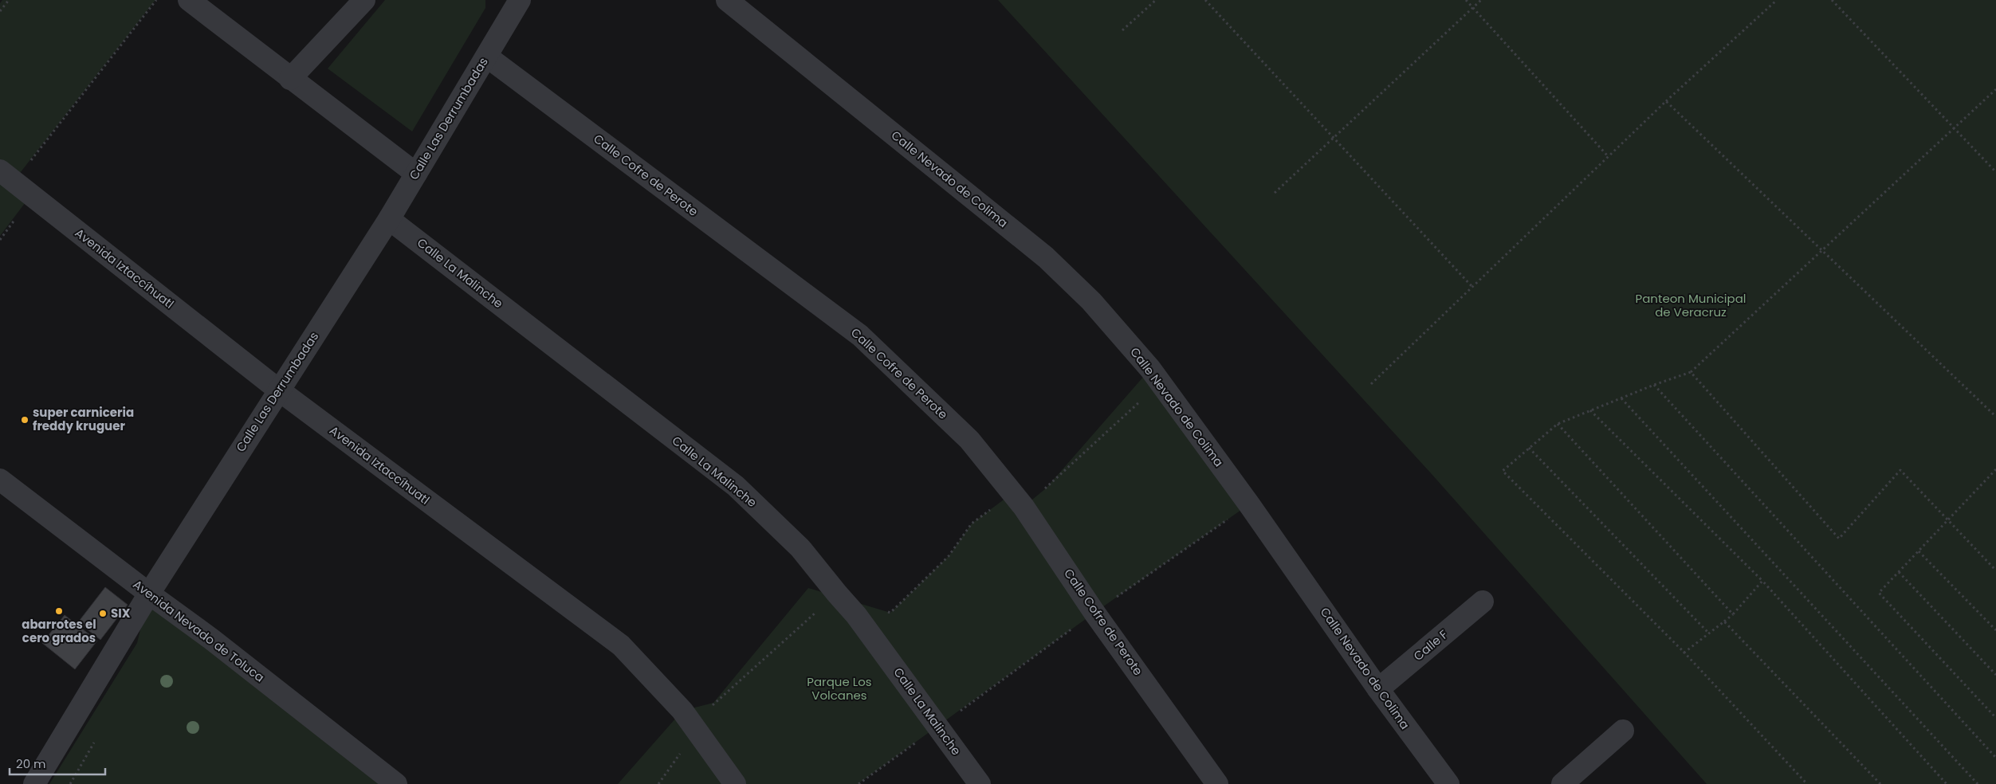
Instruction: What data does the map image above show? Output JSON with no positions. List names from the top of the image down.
{
  "streets": {
    "street": [
      "Calle Las Derrumbadas",
      "Calle Cofre de Perote",
      "Calle Nevado de Colima",
      "Avenida Iztaccíhuatl",
      "Calle La Malinche",
      "Avenida Nevado de Toluca",
      "Calle F"
    ]
  },
  "crossings": [
    ["Calle Las Derrumbadas", "Calle Cofre de Perote"],
    ["Calle Las Derrumbadas", "Avenida Iztaccíhuatl"],
    ["Calle Las Derrumbadas", "Calle La Malinche"],
    ["Calle Las Derrumbadas", "Avenida Nevado de Toluca"],
    ["Calle Nevado de Colima", "Calle F"]
  ],
  "parks": ["Panteon Municipal de Veracruz", "Parque Los Volcanes"],
  "places": ["super carniceria freddy kruguer", "abarrotes el cero grados", "SIX"],
  "scale_bar": "20 m"
}
